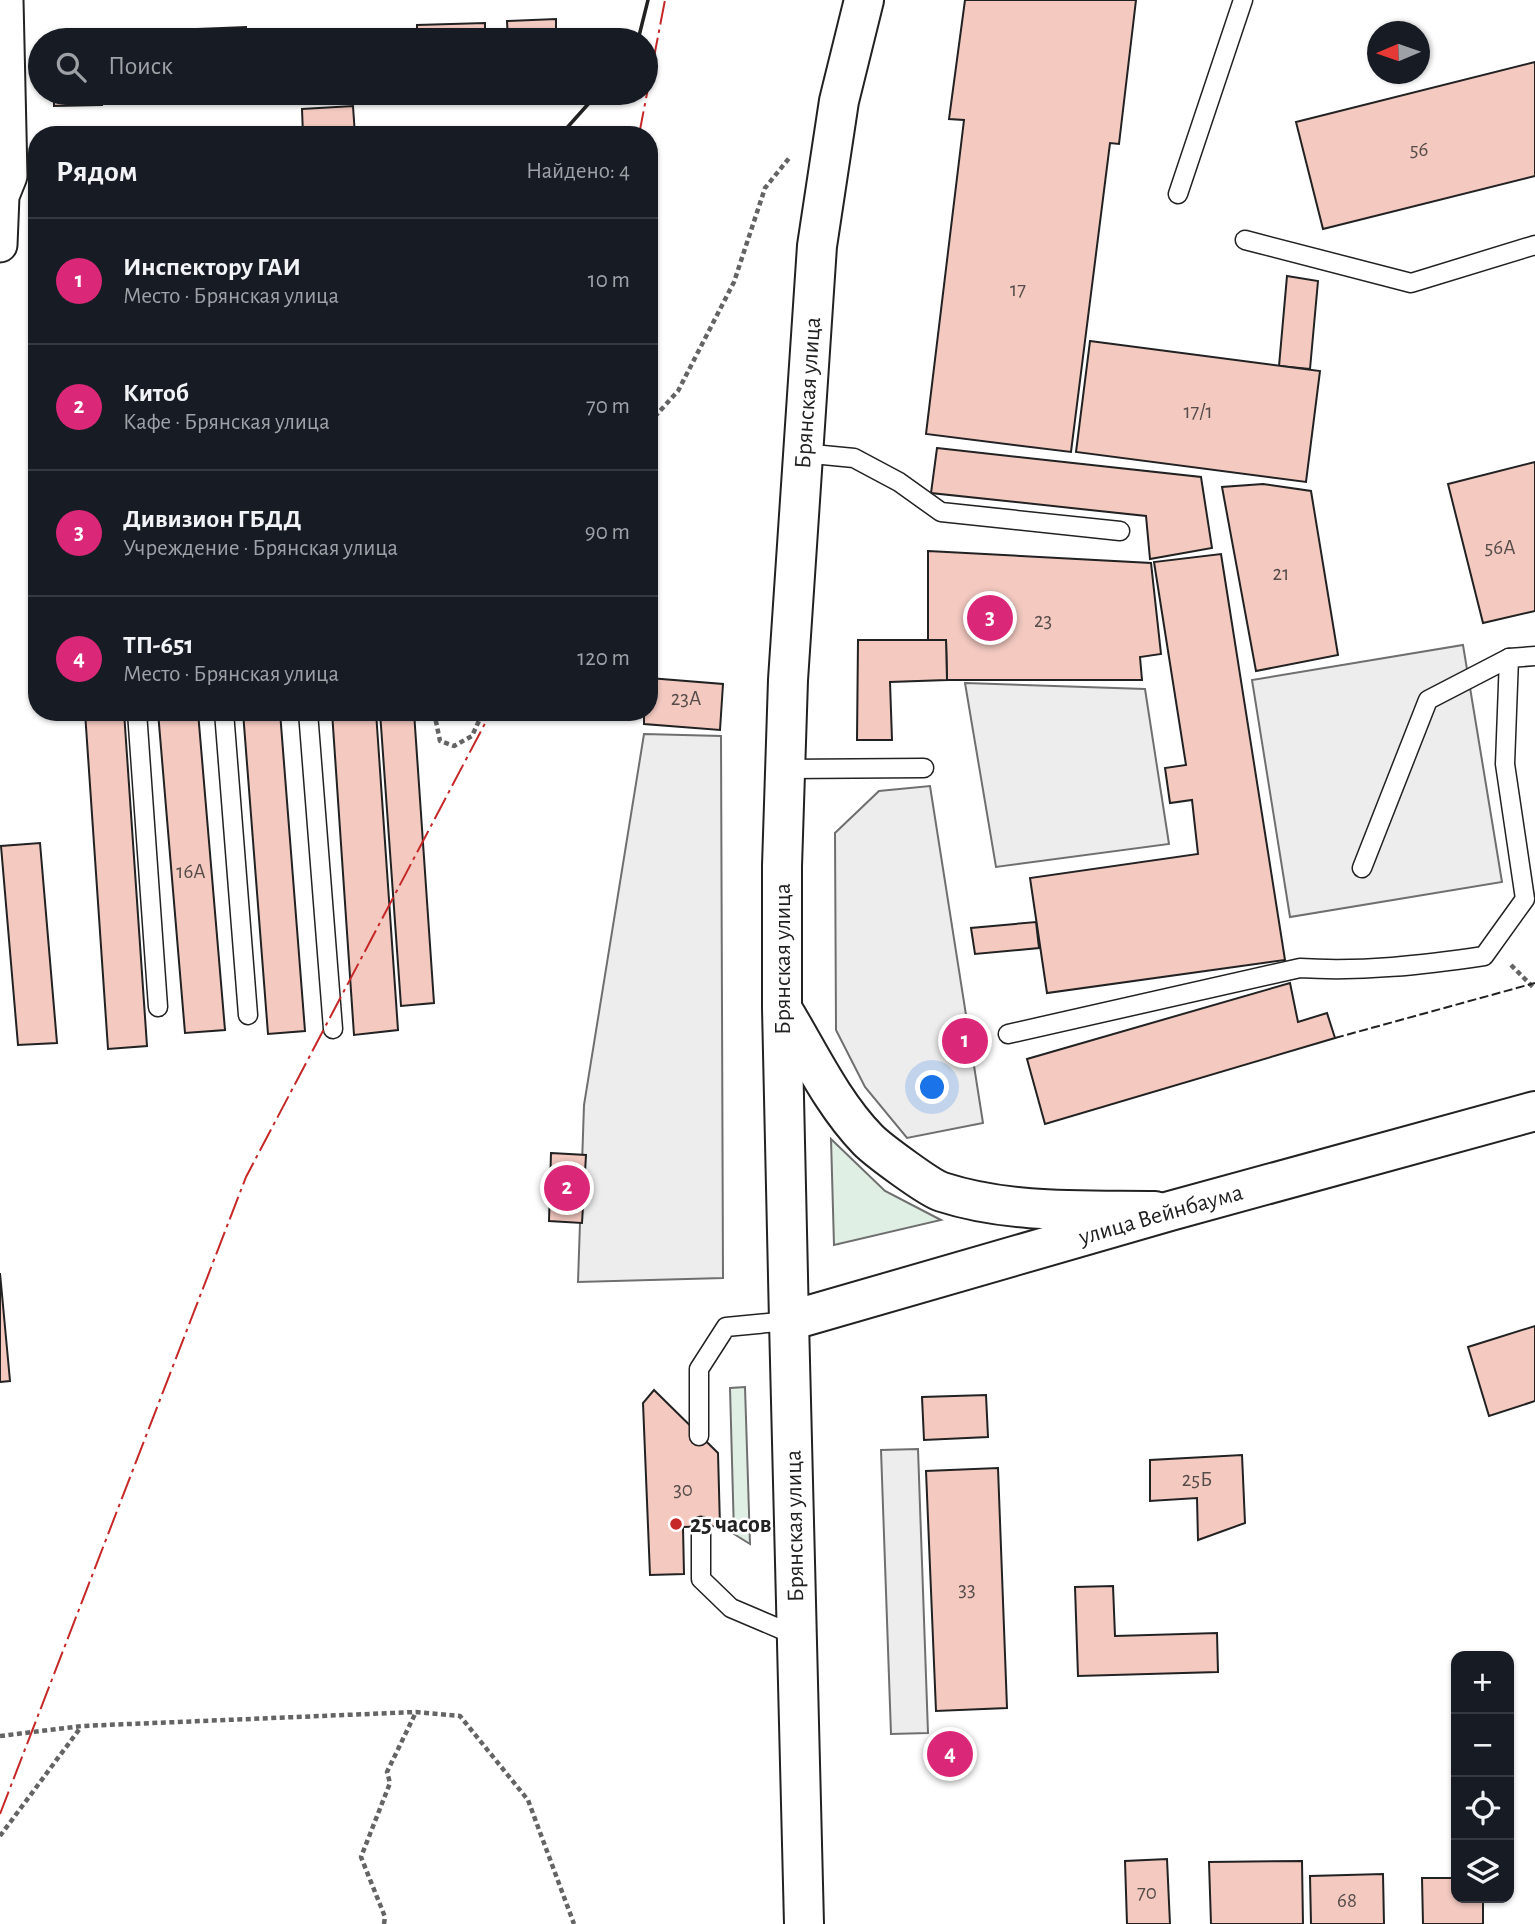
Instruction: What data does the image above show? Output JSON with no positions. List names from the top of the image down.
{
  "streets": {
    "main road": ["Брянская улица", "улица Вейнбаума"]
  },
  "crossings": [
    ["Брянская улица", "улица Вейнбаума"]
  ],
  "places": ["25 часов"],
  "house_numbers": [
    "56",
    "17",
    "17/1",
    "56А",
    "21",
    "23",
    "23А",
    "16А",
    "25Б",
    "30",
    "33",
    "70",
    "68"
  ],
  "north": "left",
  "page": {
    "search": "Поиск",
    "heading": ["Рядом", "Найдено: 4"],
    "list": [
      {
        "mark": "1",
        "name": "Инспектору ГАИ",
        "note": "Место · Брянская улица",
        "value": "10 m"
      },
      {
        "mark": "2",
        "name": "Китоб",
        "note": "Кафе · Брянская улица",
        "value": "70 m"
      },
      {
        "mark": "3",
        "name": "Дивизион ГБДД",
        "note": "Учреждение · Брянская улица",
        "value": "90 m"
      },
      {
        "mark": "4",
        "name": "ТП-651",
        "note": "Место · Брянская улица",
        "value": "120 m"
      }
    ],
    "pins": [
      "3",
      "1",
      "2",
      "4"
    ],
    "map_buttons": ["+", "−"]
  }
}
